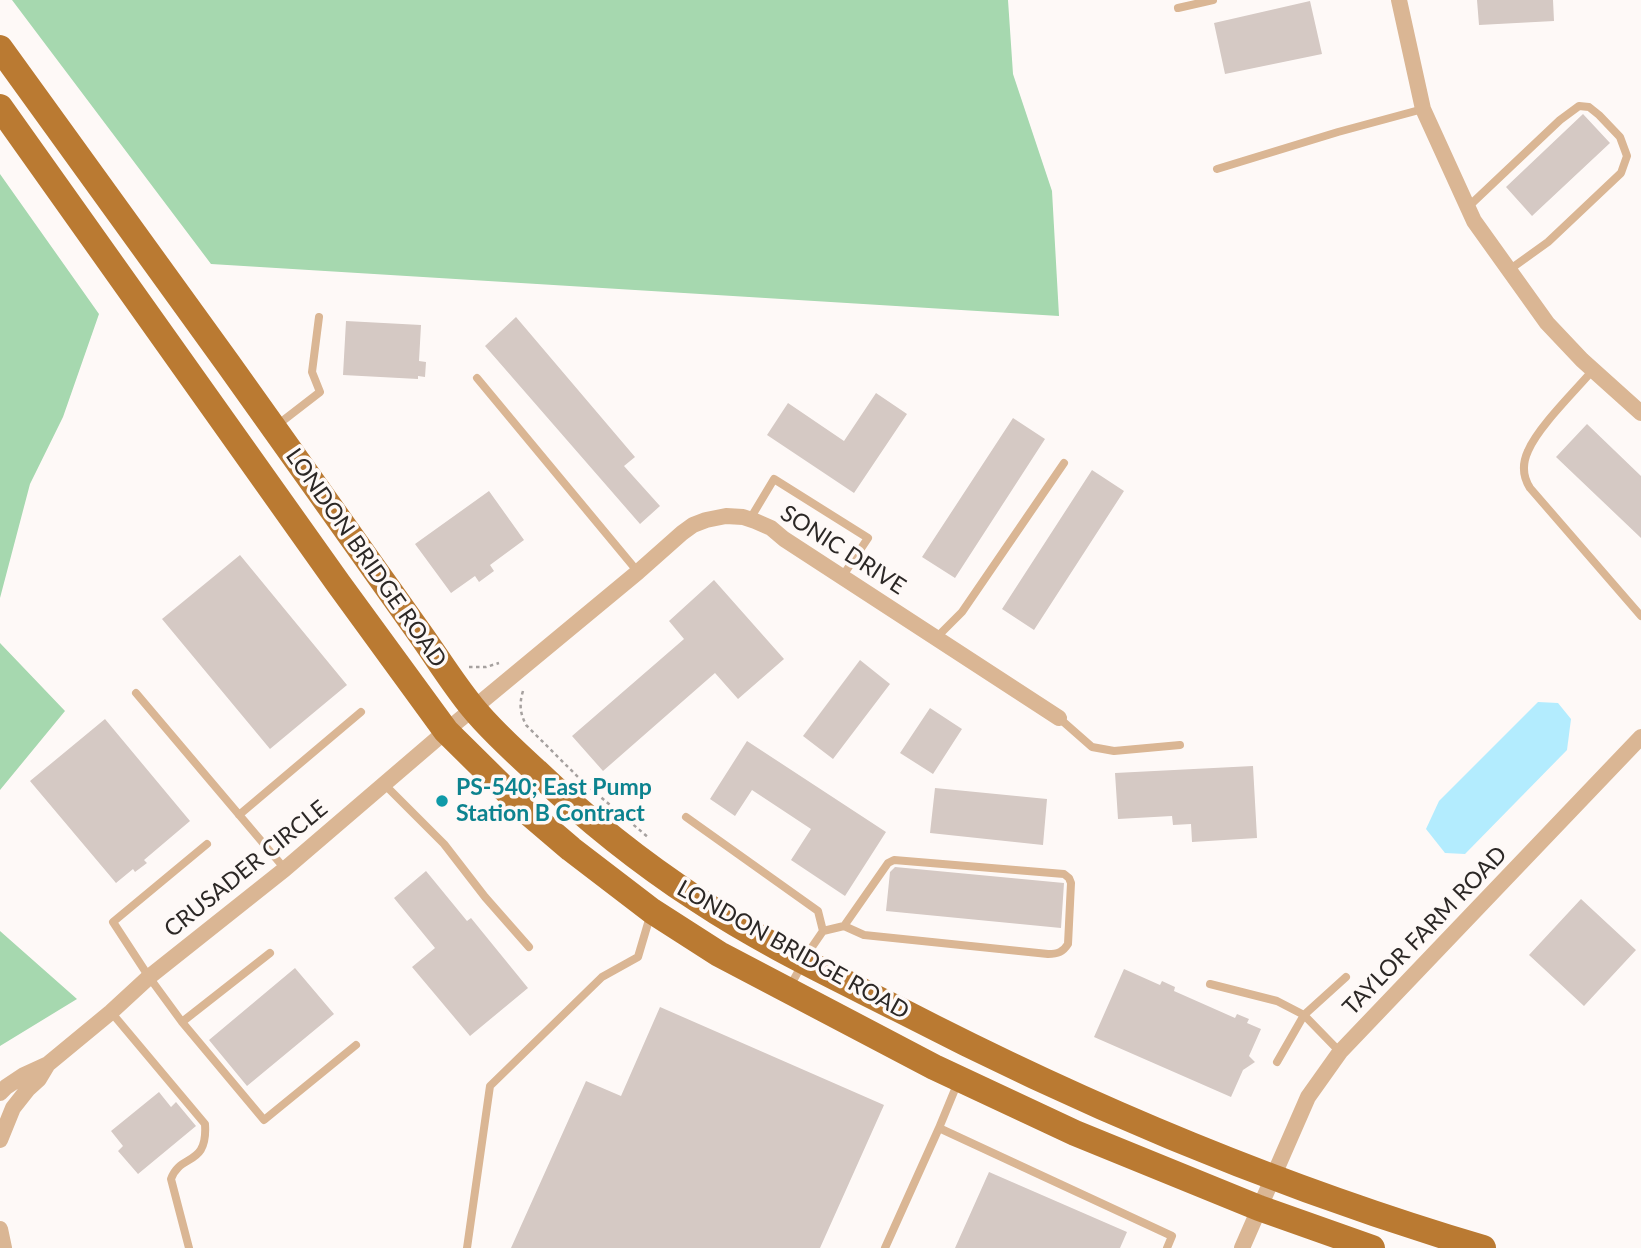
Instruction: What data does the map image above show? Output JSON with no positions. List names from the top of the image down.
{
  "streets": {
    "main road": ["LONDON BRIDGE ROAD"],
    "street": ["SONIC DRIVE", "CRUSADER CIRCLE", "TAYLOR FARM ROAD"]
  },
  "crossings": [
    ["SONIC DRIVE", "LONDON BRIDGE ROAD"],
    ["SONIC DRIVE", "CRUSADER CIRCLE"],
    ["LONDON BRIDGE ROAD", "CRUSADER CIRCLE"],
    ["LONDON BRIDGE ROAD", "TAYLOR FARM ROAD"]
  ],
  "places": ["PS-540; East Pump Station B Contract"]
}
